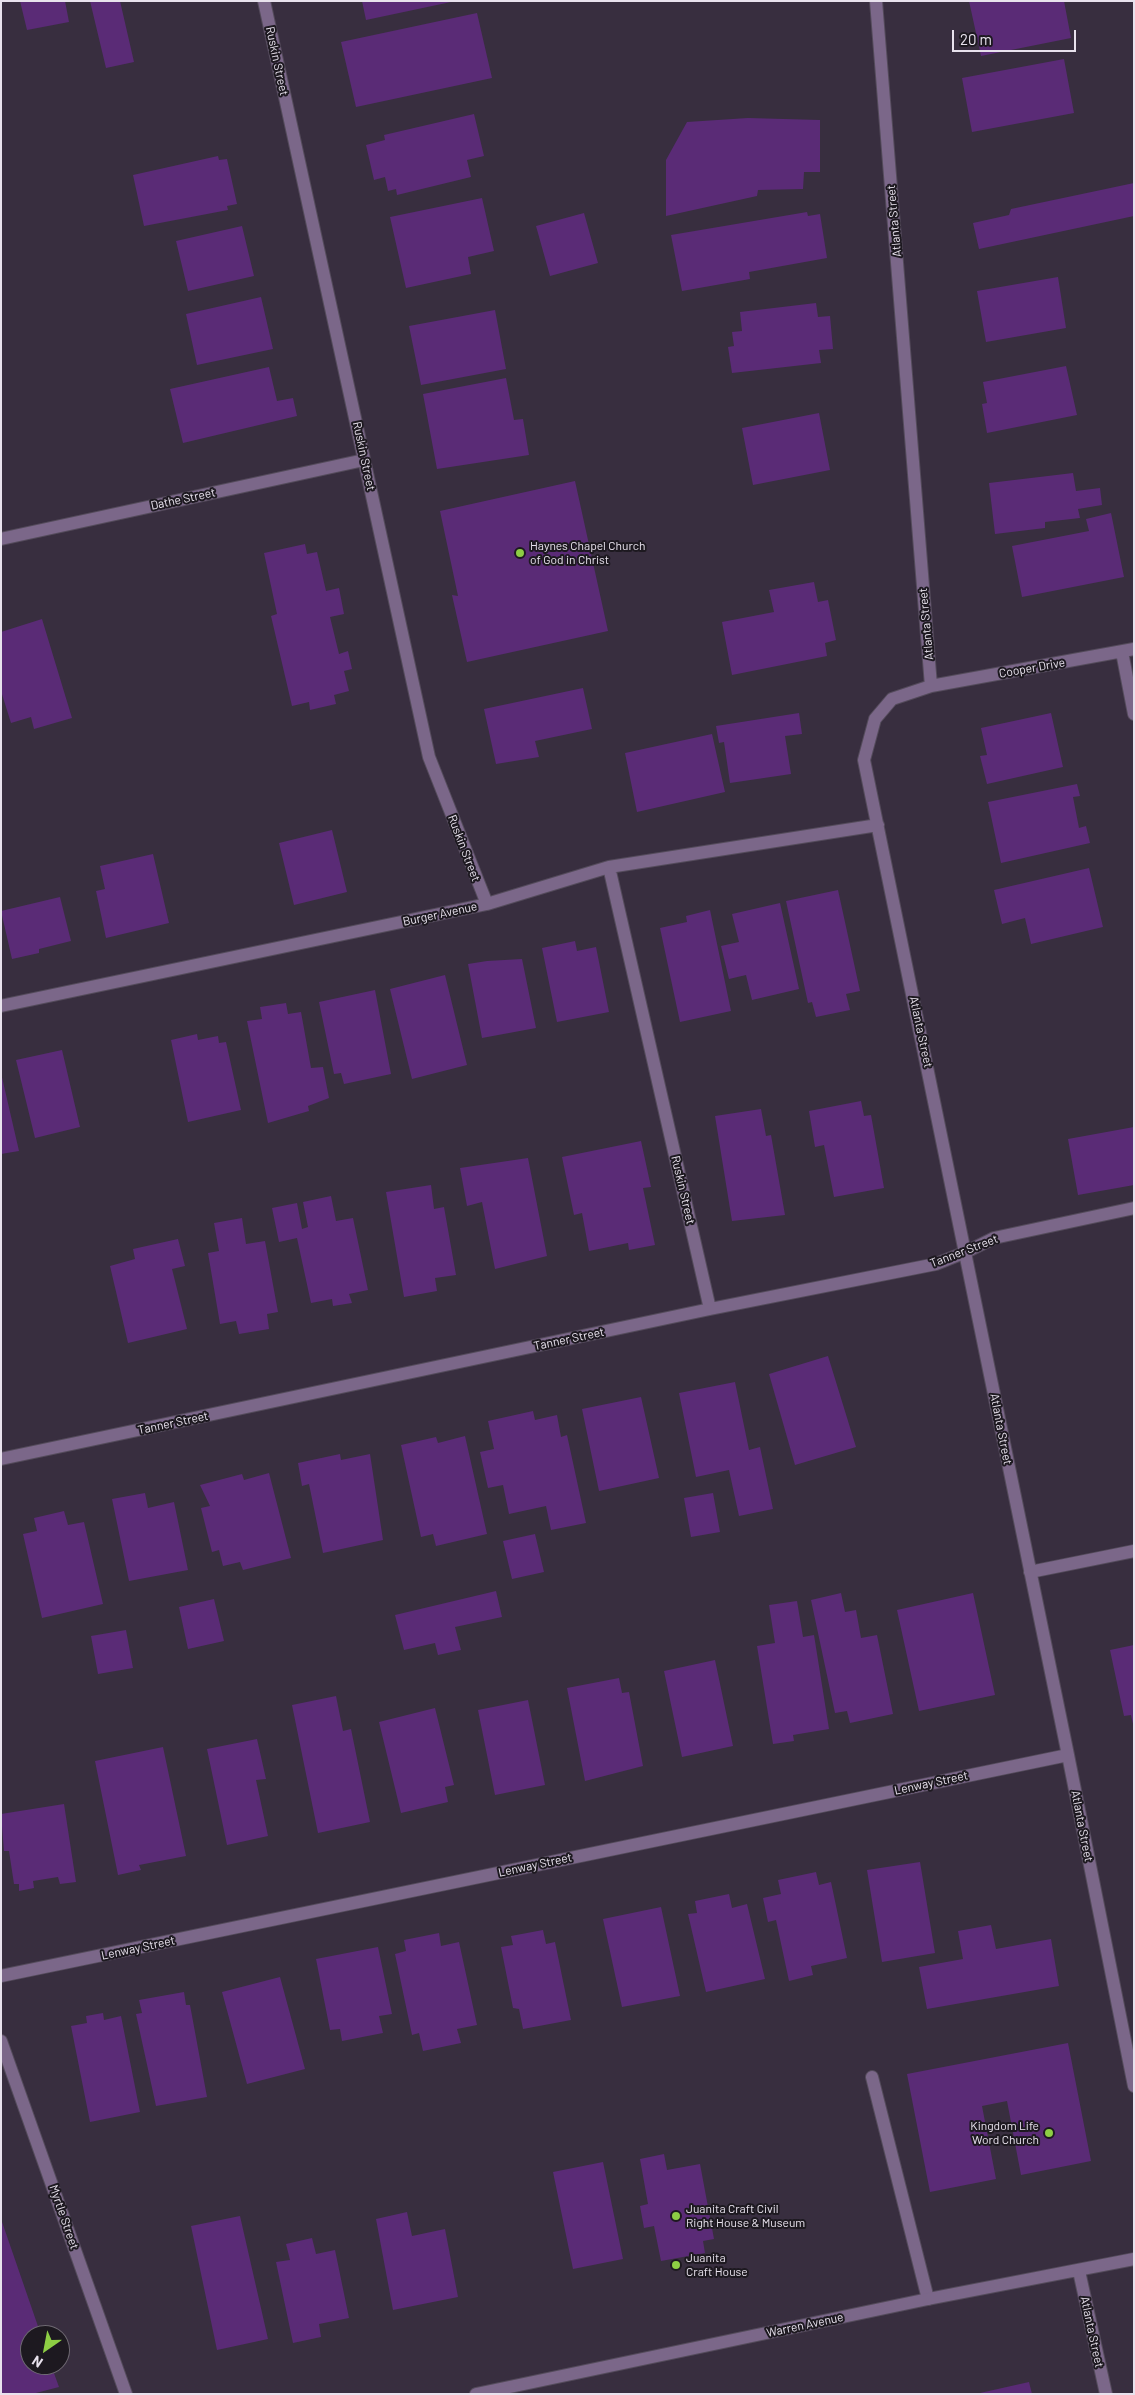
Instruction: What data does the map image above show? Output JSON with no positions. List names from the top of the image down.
{
  "streets": {
    "street": [
      "Ruskin Street",
      "Atlanta Street",
      "Dathe Street",
      "Cooper Drive",
      "Burger Avenue",
      "Tanner Street",
      "Lenway Street",
      "Myrtle Street",
      "Warren Avenue"
    ]
  },
  "crossings": [
    ["Ruskin Street", "Dathe Street"],
    ["Ruskin Street", "Burger Avenue"],
    ["Ruskin Street", "Tanner Street"],
    ["Atlanta Street", "Cooper Drive"],
    ["Atlanta Street", "Burger Avenue"],
    ["Atlanta Street", "Tanner Street"],
    ["Atlanta Street", "Lenway Street"],
    ["Atlanta Street", "Warren Avenue"]
  ],
  "places": [
    "Haynes Chapel Church of God in Christ",
    "Kingdom Life Word Church",
    "Juanita Craft Civil Right House & Museum",
    "Juanita Craft House"
  ],
  "scale_bar": "20 m",
  "north": "bottom left"
}
